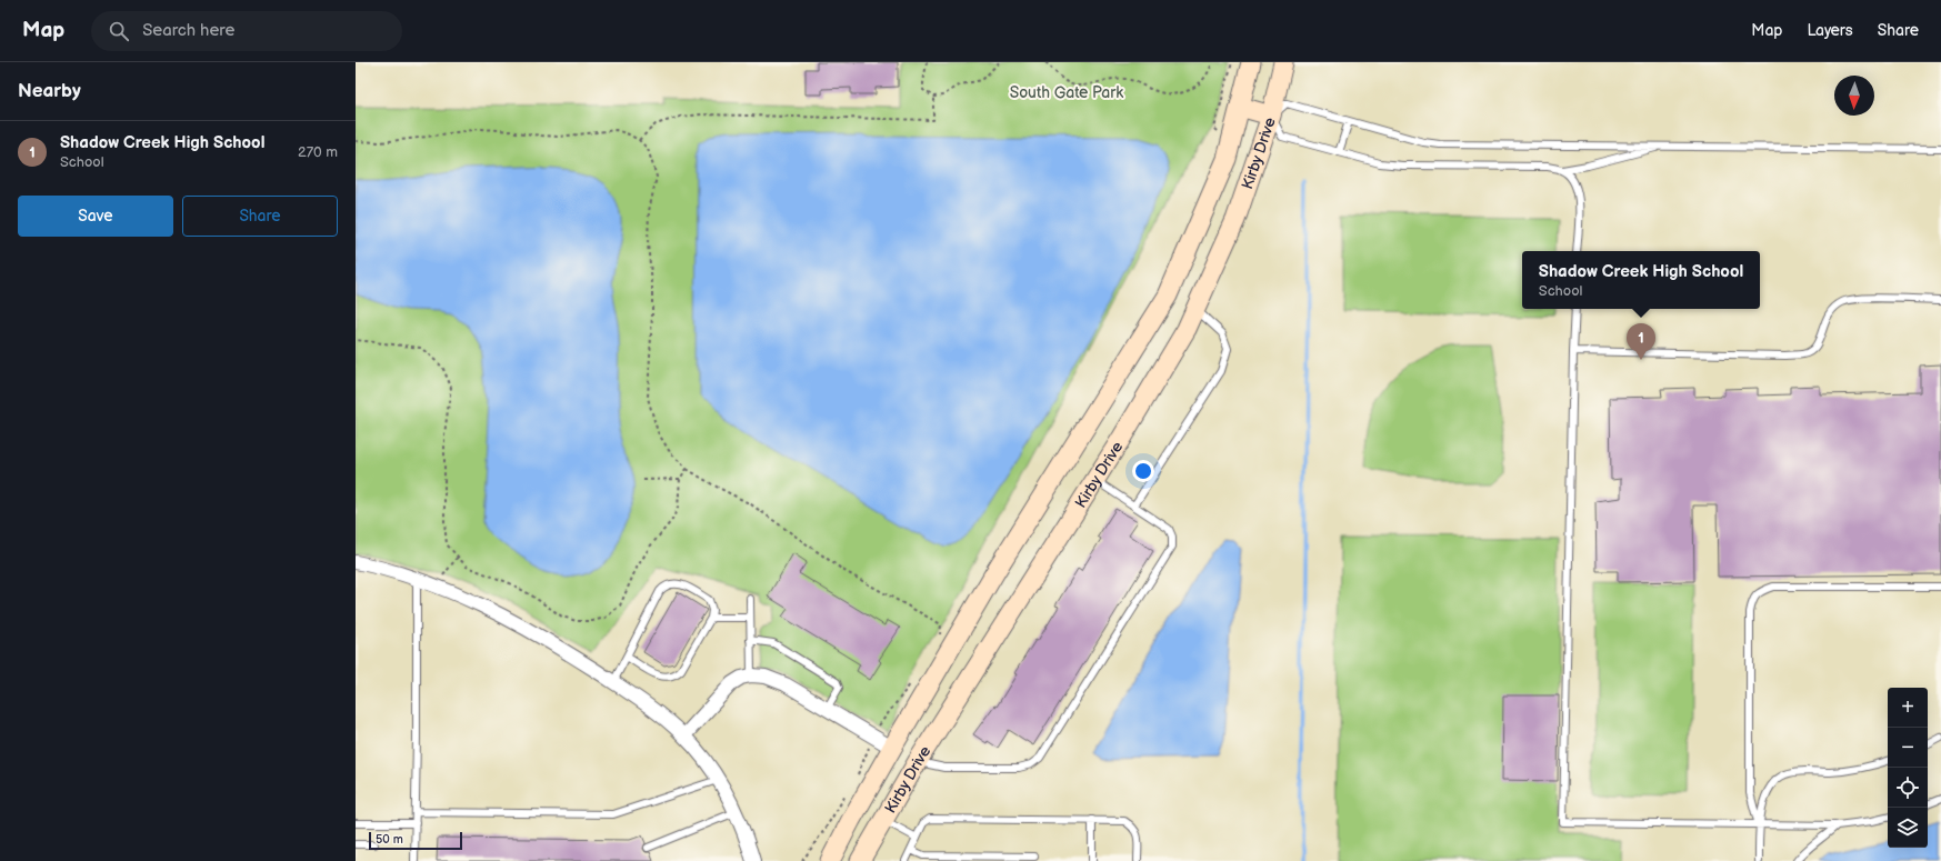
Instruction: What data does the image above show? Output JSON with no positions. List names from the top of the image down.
{
  "streets": {
    "main road": ["Kirby Drive"]
  },
  "parks": ["South Gate Park"],
  "scale_bar": "50 m",
  "north": "bottom",
  "page": {
    "header": "Map",
    "search": "Search here",
    "nav": ["Map", "Layers", "Share"],
    "heading": "Nearby",
    "list": [
      {
        "mark": "1",
        "name": "Shadow Creek High School",
        "note": "School",
        "value": "270 m"
      }
    ],
    "buttons": ["Save", "Share"],
    "popup": ["Shadow Creek High School", "School"],
    "pins": "1",
    "map_buttons": ["+", "−"],
    "scale": "50 m"
  }
}
